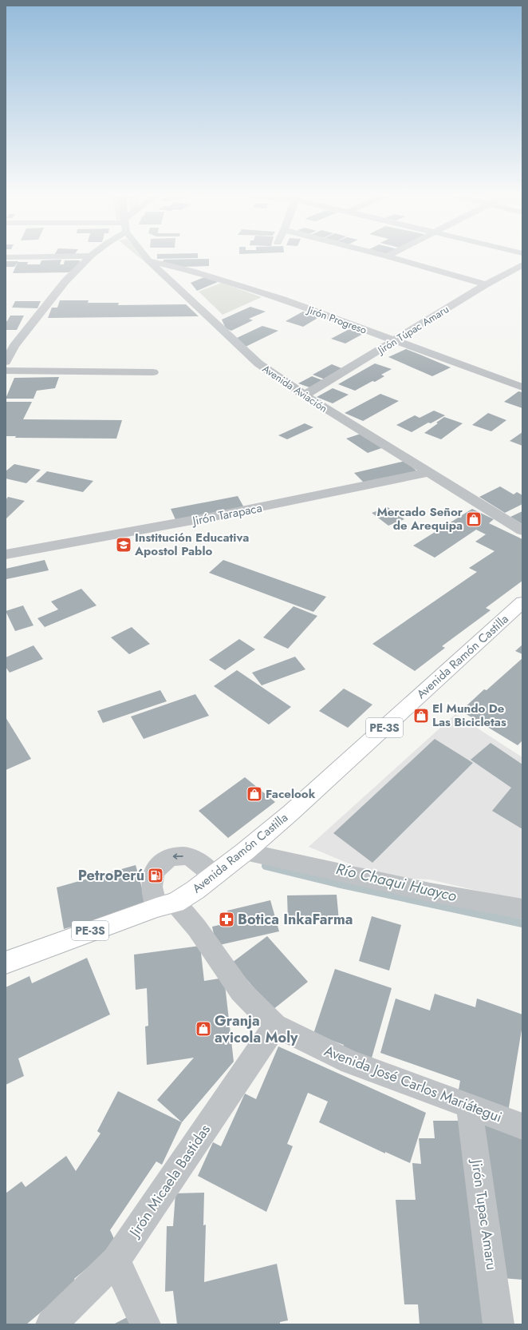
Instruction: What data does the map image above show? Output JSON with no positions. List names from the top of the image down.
{
  "streets": {
    "highway": ["Avenida Ramón Castilla", "PE-3S"],
    "street": [
      "Jirón Progreso",
      "Jirón Túpac Amaru",
      "Avenida Aviación",
      "Jirón Tarapaca",
      "Avenida José Carlos Mariátegui",
      "Jirón Micaela Bastidas",
      "Jirón Tupac Amaru"
    ]
  },
  "crossings": [
    ["Jirón Progreso", "Jirón Túpac Amaru"],
    ["Jirón Progreso", "Avenida Aviación"],
    ["Jirón Túpac Amaru", "Avenida Aviación"],
    ["Avenida Aviación", "Jirón Tarapaca"],
    ["Avenida Ramón Castilla", "Avenida José Carlos Mariátegui"],
    ["Avenida José Carlos Mariátegui", "Jirón Micaela Bastidas"],
    ["Avenida José Carlos Mariátegui", "Jirón Tupac Amaru"]
  ],
  "water": ["Río Chaqui Huayco"],
  "places": {
    "shop": [
      "Mercado Señor de Arequipa",
      "El Mundo De Las Bicicletas",
      "Facelook",
      "Granja avicola Moly"
    ],
    "school or university": ["Institución Educativa Apostol Pablo"],
    "fuel station": ["PetroPerú"],
    "pharmacy": ["Botica InkaFarma"]
  }
}
